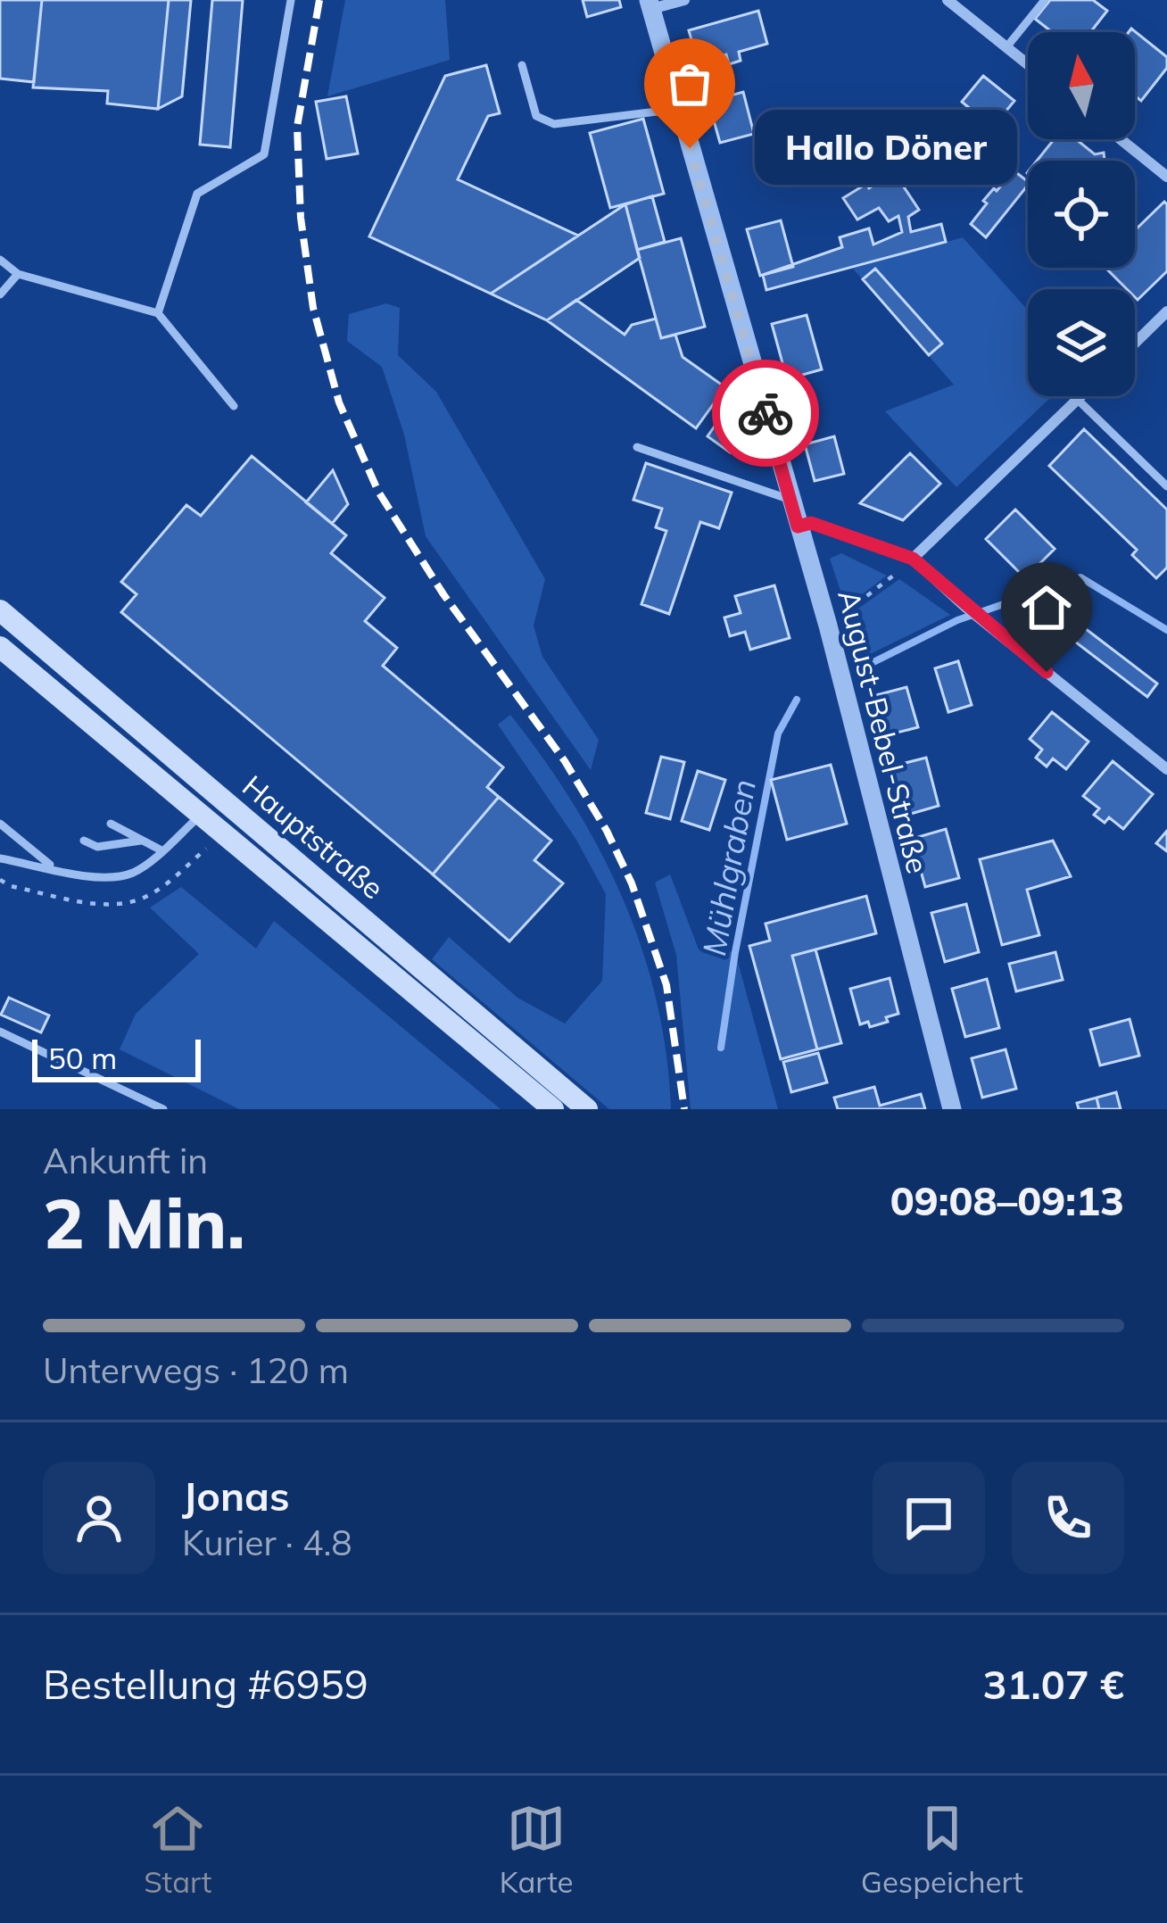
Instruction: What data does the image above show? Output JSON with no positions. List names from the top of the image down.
{
  "streets": {
    "main road": ["Hauptstraße"],
    "street": ["August-Bebel-Straße"]
  },
  "water": ["Mühlgraben"],
  "places": ["Hallo Döner"],
  "scale_bar": "50 m",
  "north": "top",
  "page": {
    "bubble": "Hallo Döner",
    "scale": "50 m",
    "heading": ["2 Min.", "Ankunft in", "09:08–09:13"],
    "panel": [
      "Jonas",
      "Kurier · 4.8",
      "Bestellung #6959",
      "31.07 €"
    ],
    "bar": "Unterwegs · 120 m",
    "tabs": ["Start", "Karte", "Gespeichert"]
  }
}
